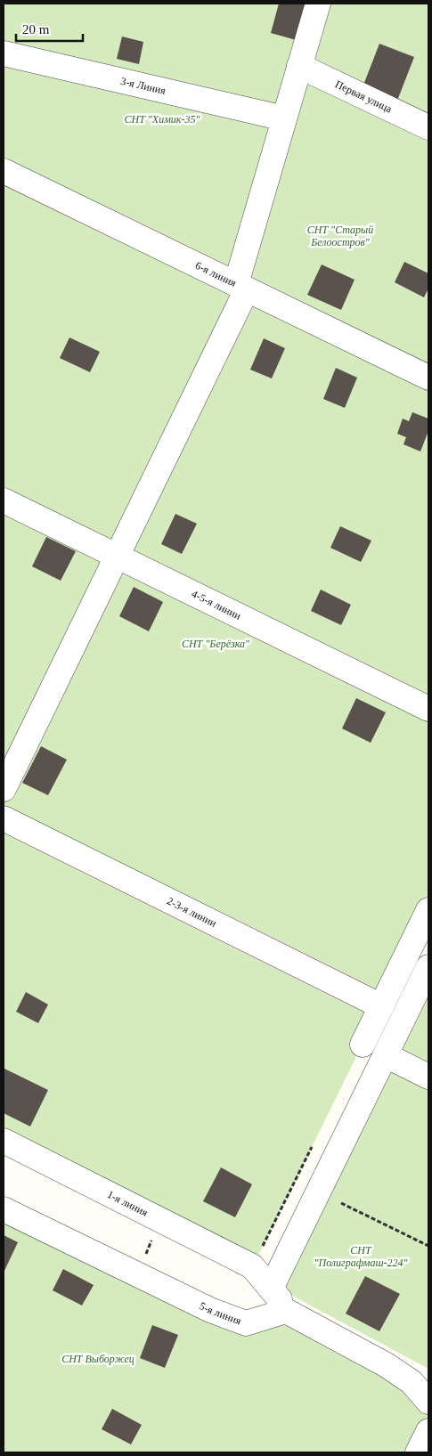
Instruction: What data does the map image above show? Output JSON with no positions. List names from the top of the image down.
{
  "streets": {
    "street": [
      "3-я Линия",
      "Первая улица",
      "6-я линия",
      "4-5-я линии",
      "2-3-я линии",
      "1-я линия",
      "5-я линия"
    ]
  },
  "parks": [
    "СНТ \"Химик-35\"",
    "СНТ \"Старый Белоостров\"",
    "СНТ \"Берёзка\"",
    "СНТ \"Полиграфмаш-224\"",
    "СНТ Выборжец"
  ],
  "scale_bar": "20 m"
}
